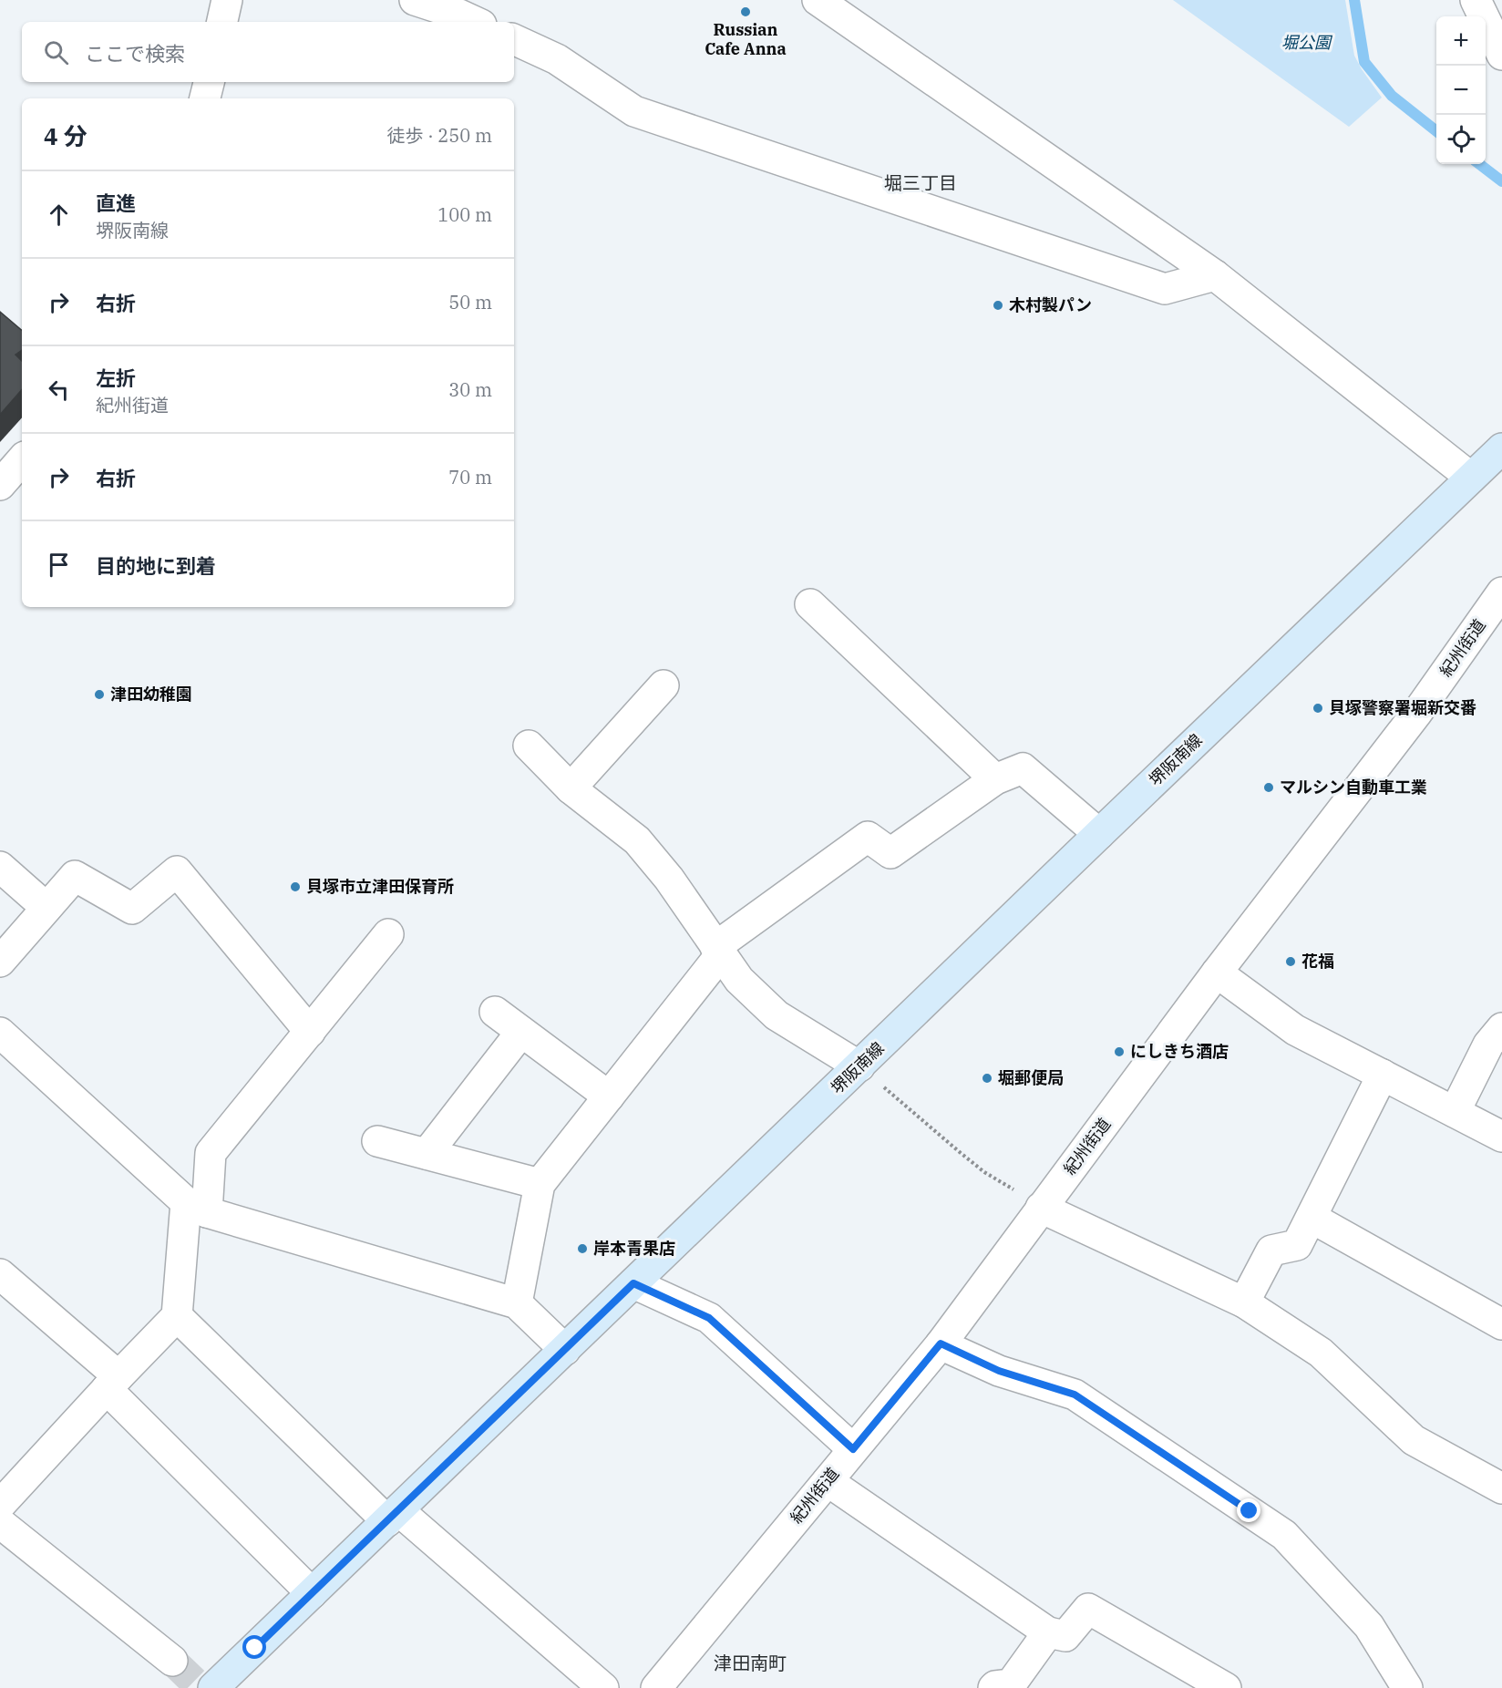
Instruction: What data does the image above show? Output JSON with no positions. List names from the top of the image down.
{
  "streets": {
    "main road": ["堺阪南線"],
    "street": ["紀州街道"]
  },
  "districts": ["堀三丁目", "津田南町"],
  "parks": ["堀公園"],
  "places": [
    "Russian Cafe Anna",
    "木村製パン",
    "津田幼稚園",
    "貝塚警察署堀新交番",
    "マルシン自動車工業",
    "貝塚市立津田保育所",
    "花福",
    "にしきち酒店",
    "堀郵便局",
    "岸本青果店"
  ],
  "page": {
    "map_buttons": ["+", "−"],
    "search": "ここで検索",
    "heading": ["4 分", "徒歩 · 250 m"],
    "list": [
      ["直進", "堺阪南線", "100 m"],
      ["右折", "50 m"],
      ["左折", "紀州街道", "30 m"],
      ["右折", "70 m"],
      "目的地に到着"
    ]
  }
}
